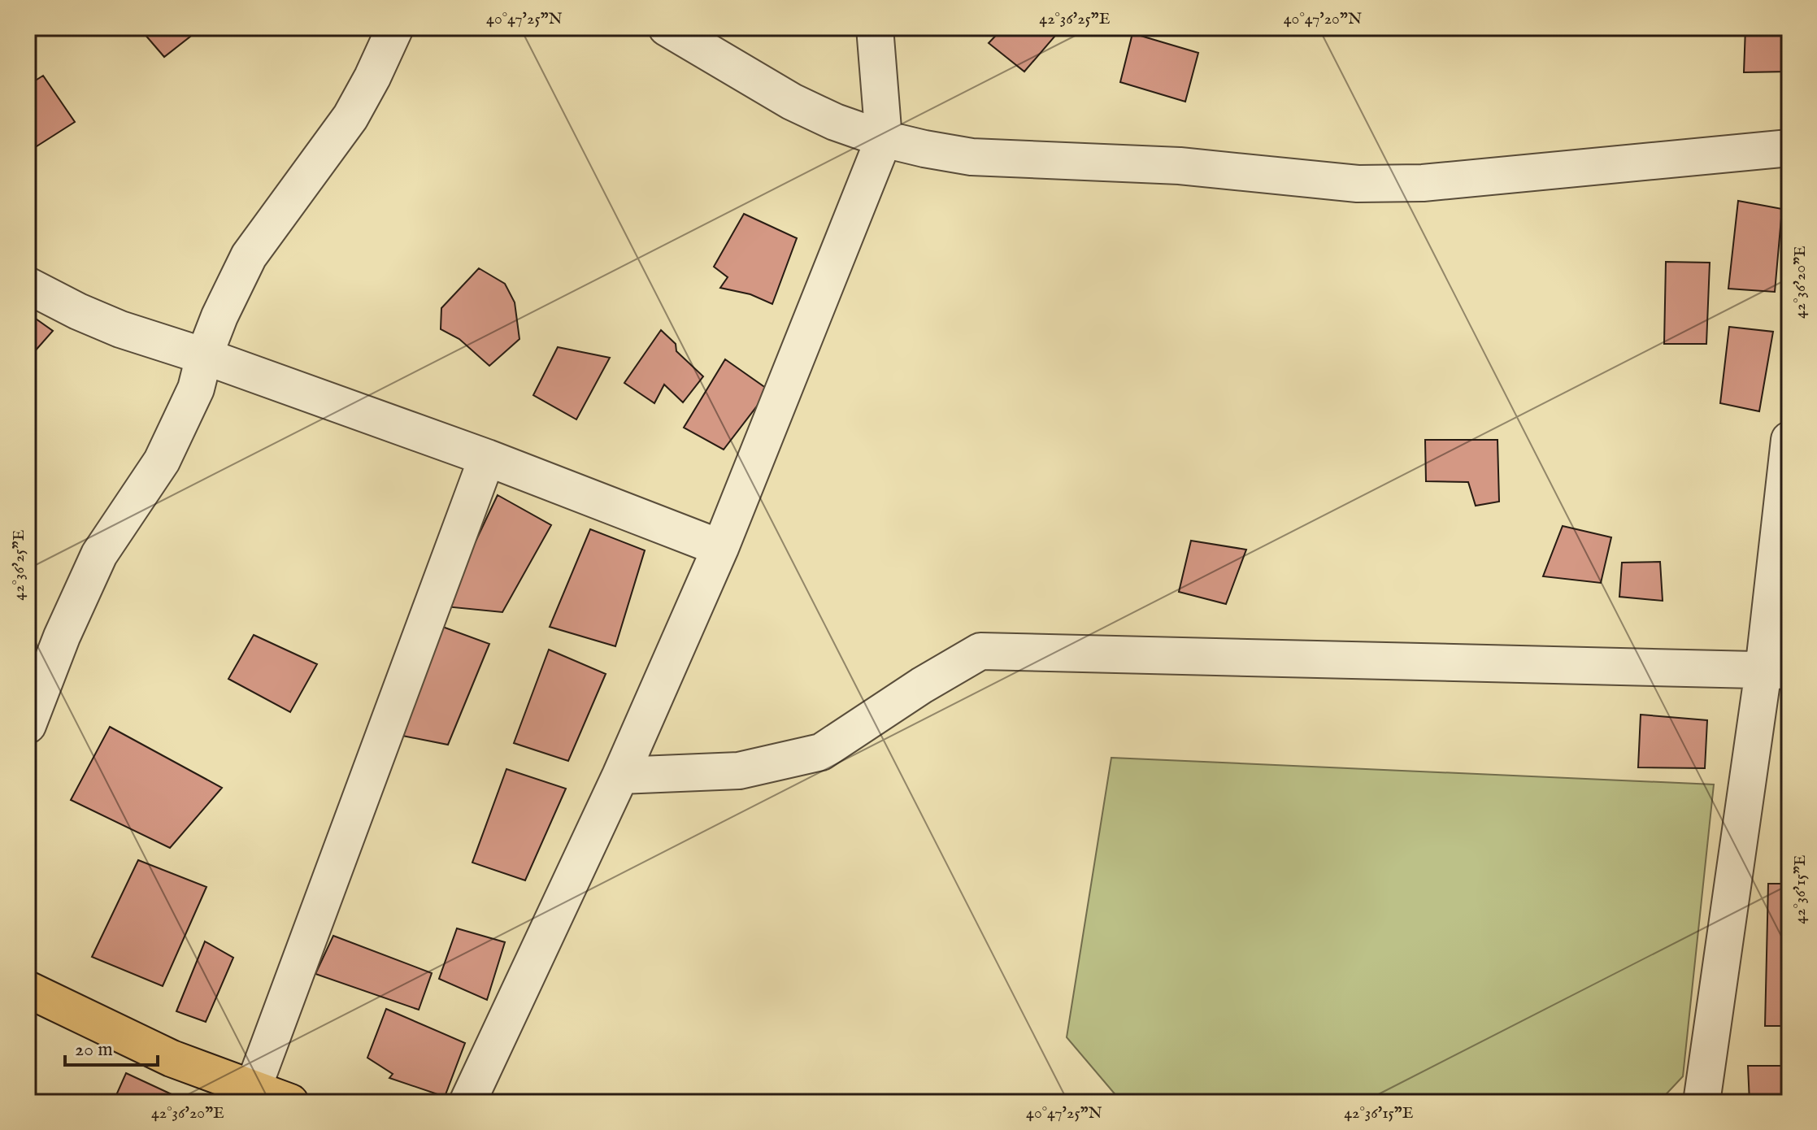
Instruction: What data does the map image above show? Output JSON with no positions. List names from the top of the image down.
{
  "scale_bar": "20 m",
  "coordinates": [
    "40°47'25\"N",
    "42°36'25\"E",
    "40°47'20\"N",
    "42°36'20\"E",
    "42°36'15\"E"
  ]
}
